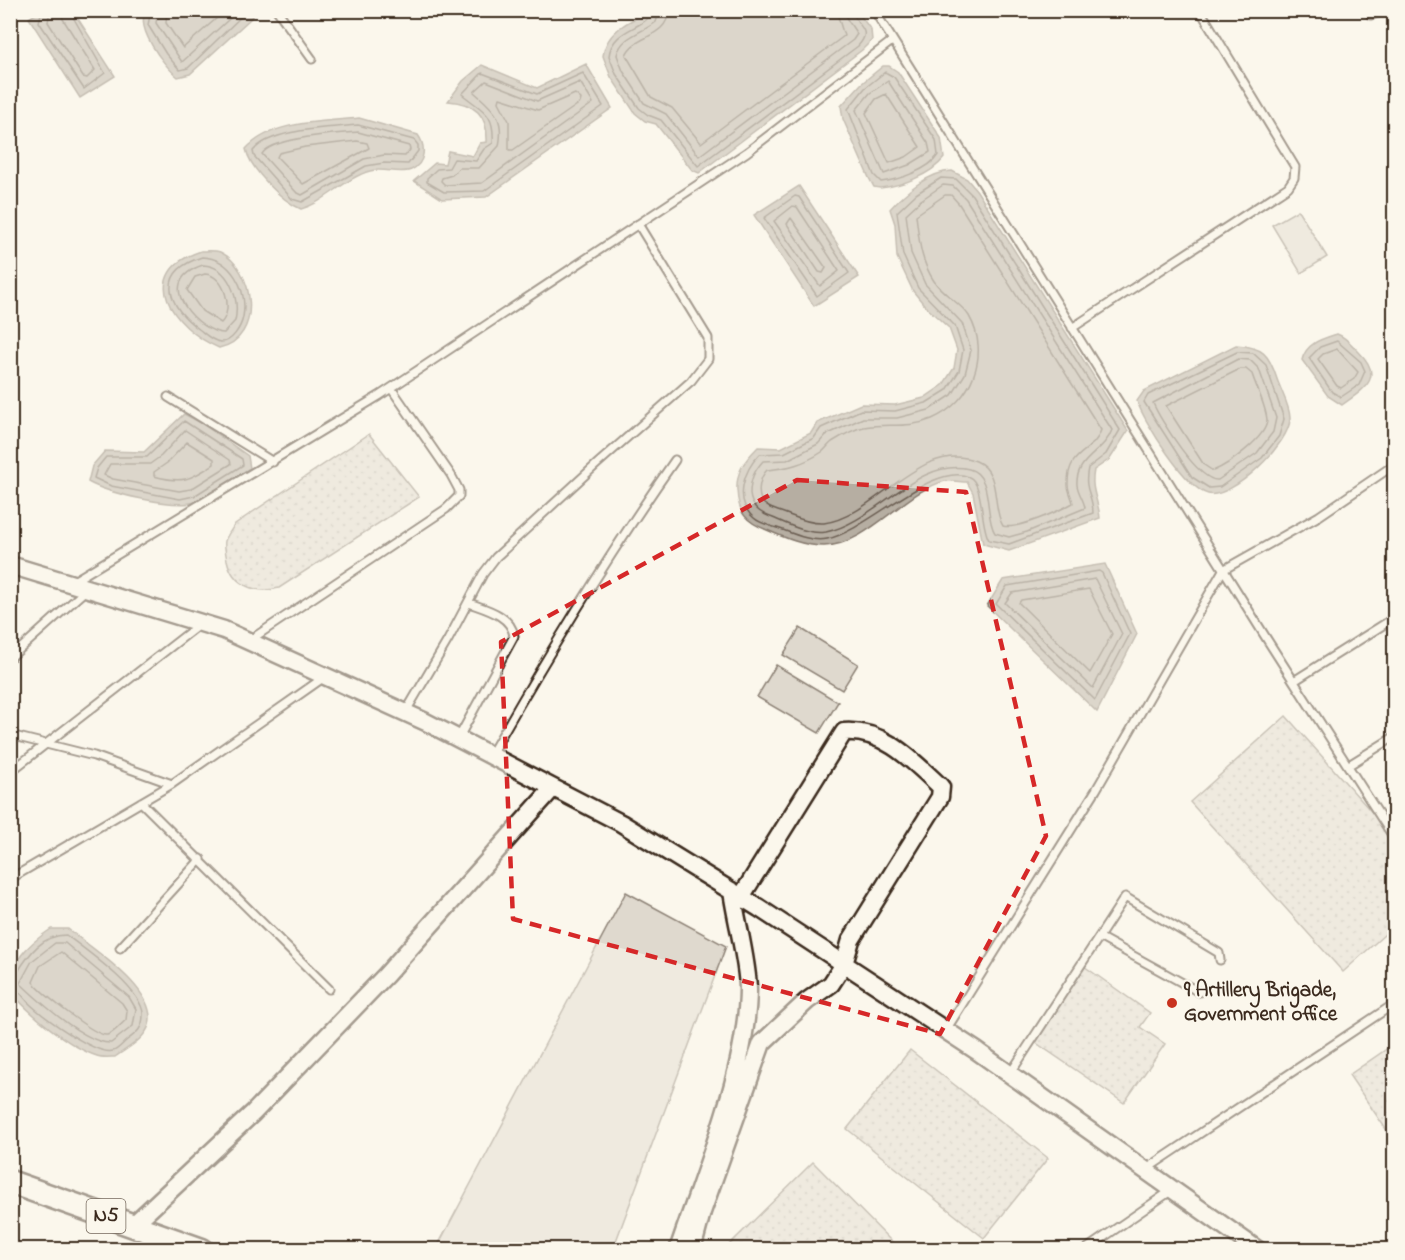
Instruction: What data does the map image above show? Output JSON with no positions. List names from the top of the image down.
{
  "streets": {
    "highway": ["N5"]
  },
  "places": ["9 Artillery Brigade, Government office"]
}
